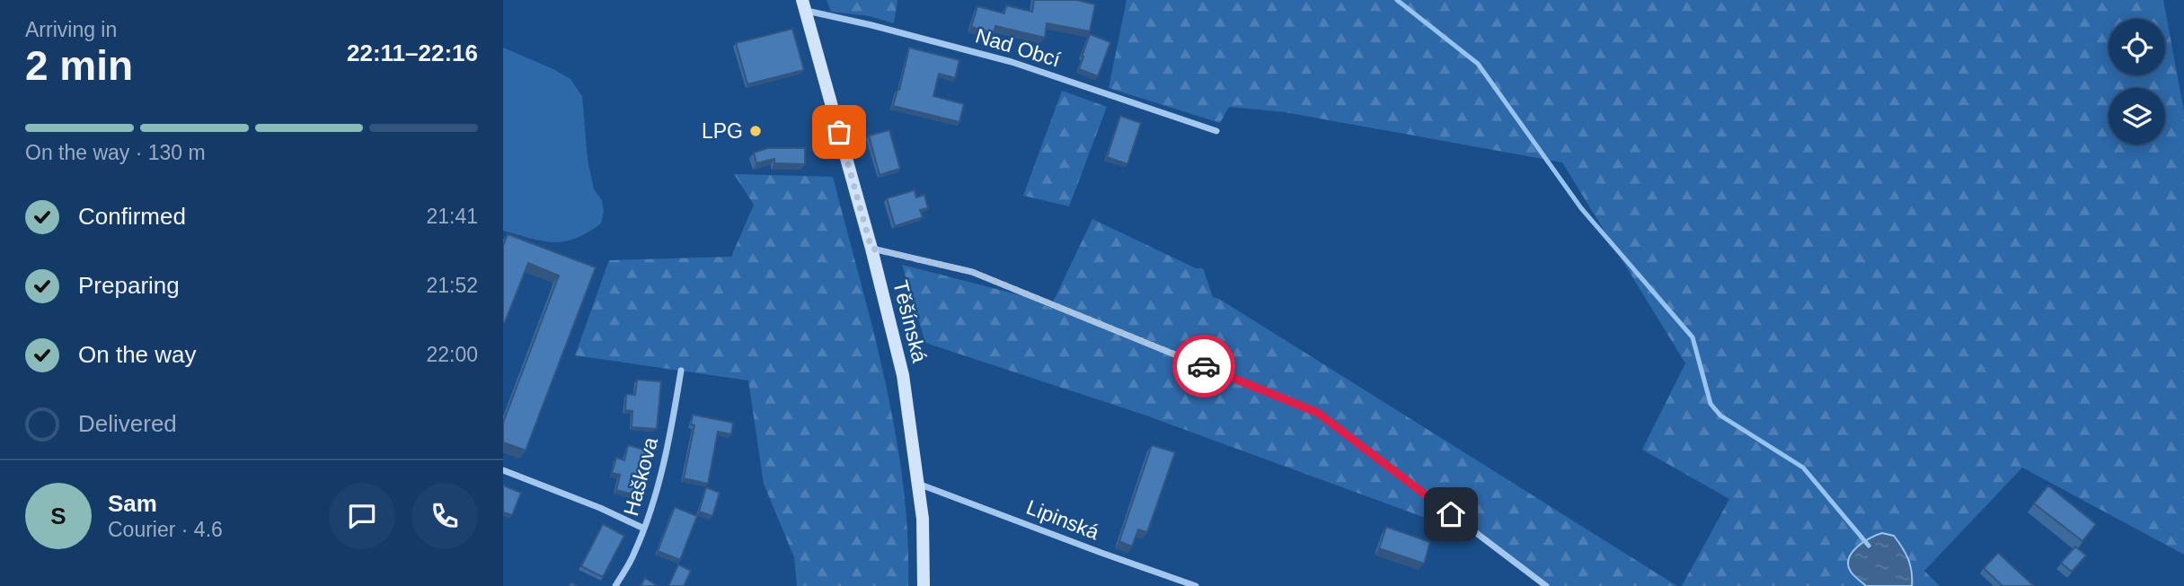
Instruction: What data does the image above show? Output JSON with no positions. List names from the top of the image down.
{
  "streets": {
    "main road": ["Těšínská"],
    "street": ["Nad Obcí", "Haškova", "Lipinská"]
  },
  "crossings": [
    ["Nad Obcí", "Těšínská"],
    ["Těšínská", "Lipinská"]
  ],
  "places": ["LPG"],
  "page": {
    "heading": ["2 min", "Arriving in", "22:11–22:16"],
    "panel": ["Sam", "Courier · 4.6"],
    "bar": "On the way · 130 m",
    "list": [
      ["Confirmed", "21:41"],
      ["Preparing", "21:52"],
      ["On the way", "22:00"],
      "Delivered"
    ],
    "round": "S"
  }
}
